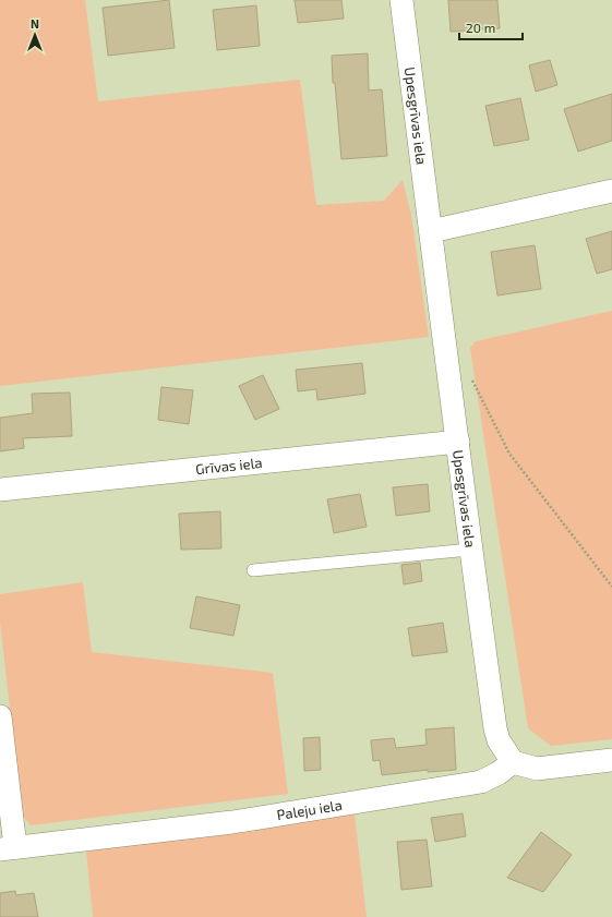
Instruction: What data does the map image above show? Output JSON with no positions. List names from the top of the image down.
{
  "streets": {
    "street": ["Upesgrīvas iela", "Grīvas iela", "Paleju iela"]
  },
  "crossings": [
    ["Upesgrīvas iela", "Grīvas iela"],
    ["Upesgrīvas iela", "Paleju iela"]
  ],
  "scale_bar": "20 m",
  "north": "top"
}
